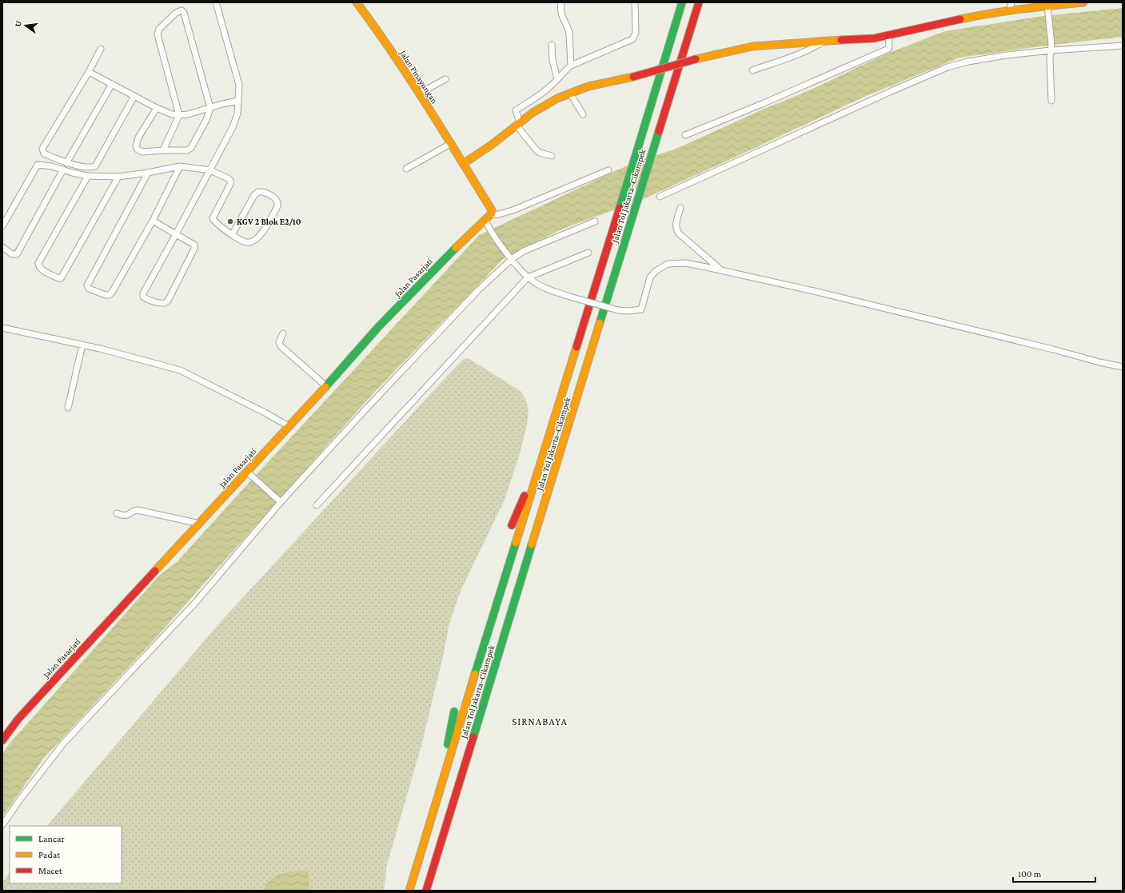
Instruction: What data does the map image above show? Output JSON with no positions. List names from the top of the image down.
{
  "streets": {
    "main road": ["Jalan Pinayungan", "Jalan Tol Jakarta–Cikampek", "Jalan Pasarjati"]
  },
  "crossings": [
    ["Jalan Pinayungan", "Jalan Pasarjati"]
  ],
  "districts": ["SIRNABAYA"],
  "places": ["KGV 2 Blok E2/10"],
  "legend": ["Lancar", "Padat", "Macet"],
  "scale_bar": "100 m",
  "north": "left"
}
